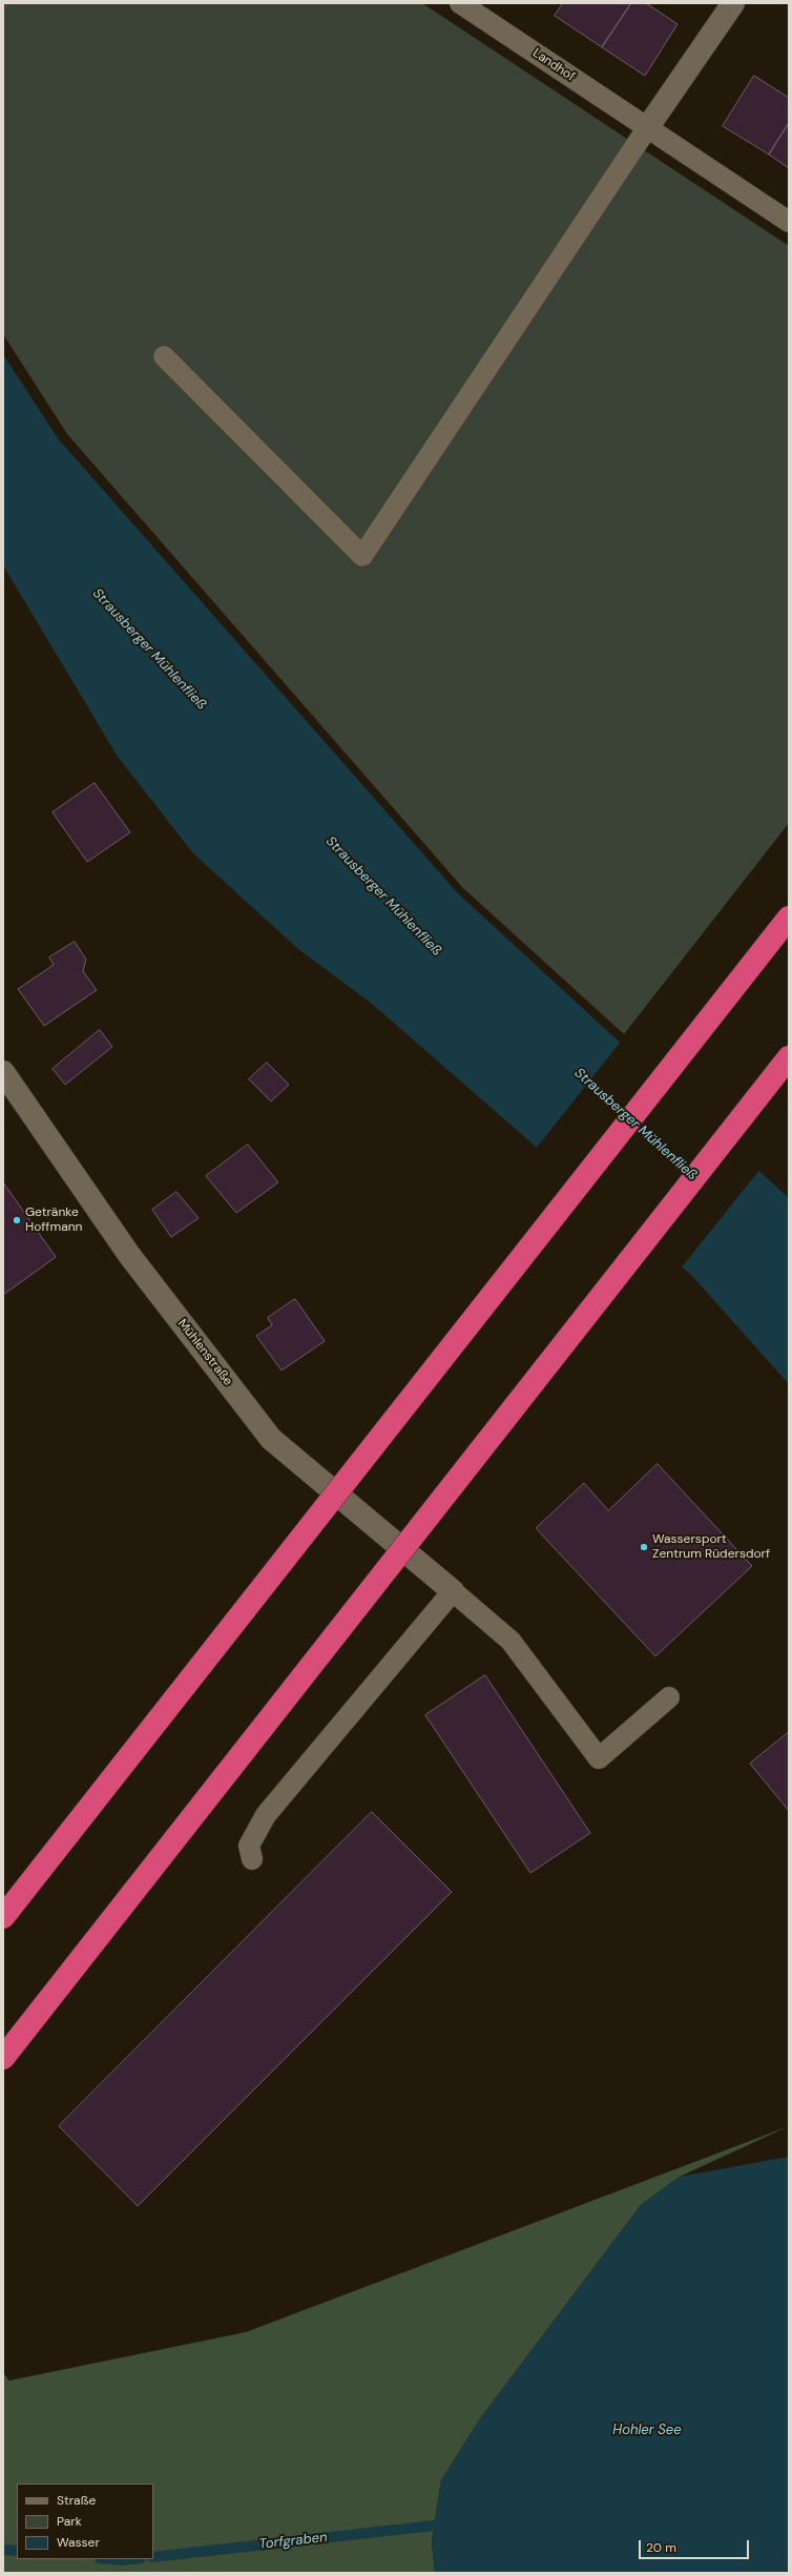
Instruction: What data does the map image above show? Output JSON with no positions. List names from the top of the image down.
{
  "streets": {
    "street": ["Mühlenstraße"],
    "lane": ["Landhof"]
  },
  "water": ["Strausberger Mühlenfließ", "Hohler See", "Torfgraben"],
  "places": ["Getränke Hoffmann", "Wassersport Zentrum Rüdersdorf"],
  "legend": ["Straße", "Park", "Wasser"],
  "scale_bar": "20 m"
}
